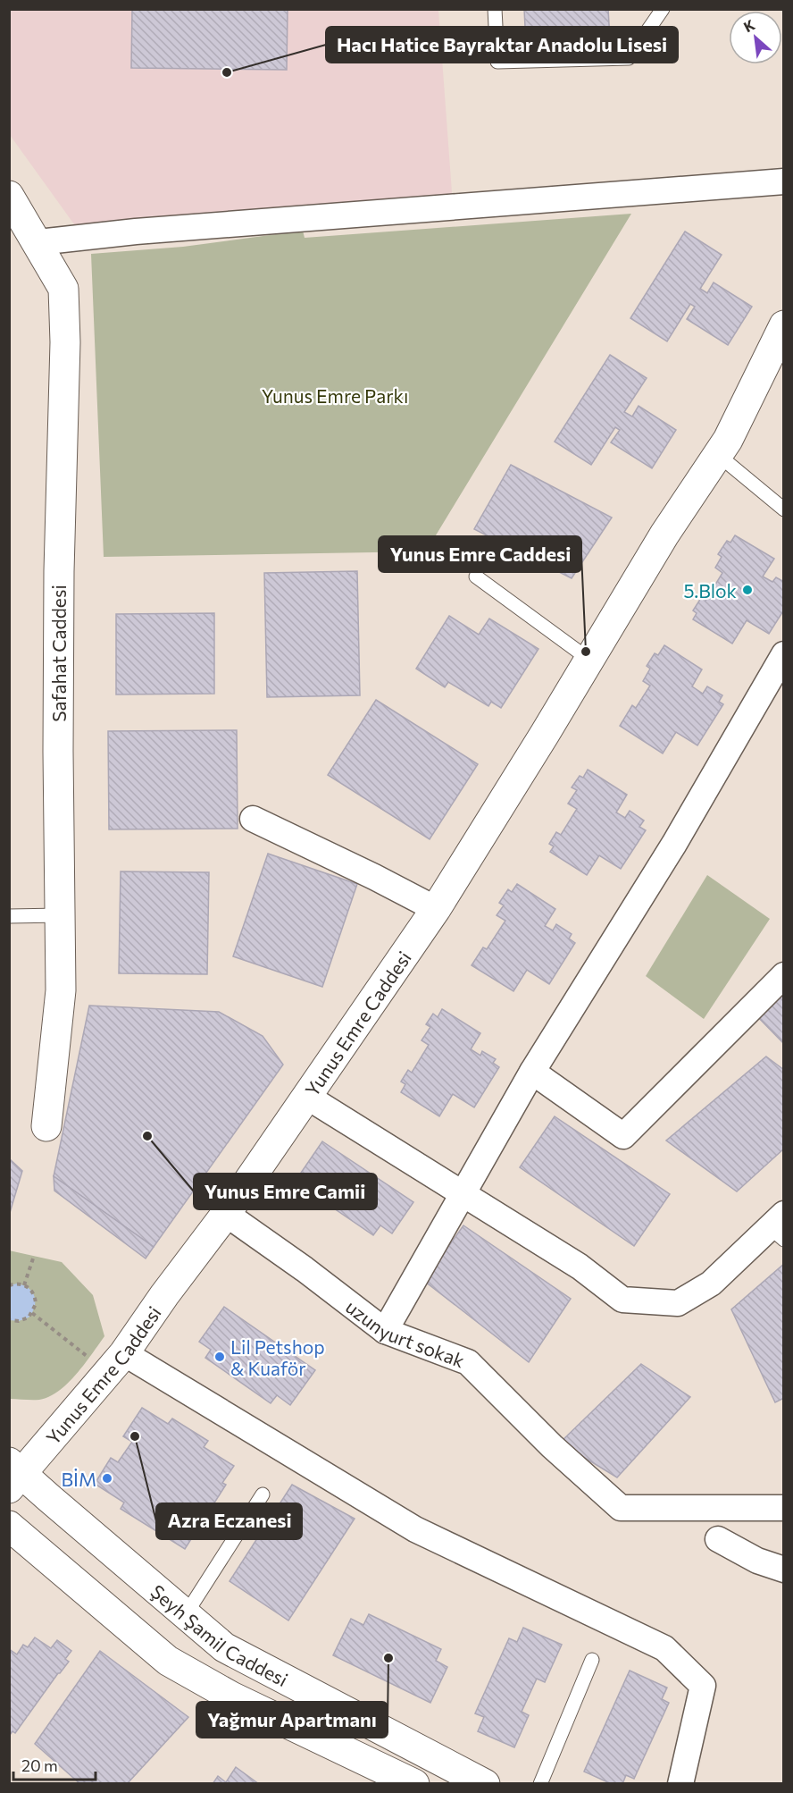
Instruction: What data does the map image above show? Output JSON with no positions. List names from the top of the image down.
{
  "streets": {
    "street": [
      "Safahat Caddesi",
      "Yunus Emre Caddesi",
      "uzunyurt sokak",
      "Şeyh Şamil Caddesi"
    ]
  },
  "crossings": [
    ["Yunus Emre Caddesi", "uzunyurt sokak"],
    ["Yunus Emre Caddesi", "Şeyh Şamil Caddesi"]
  ],
  "parks": ["Yunus Emre Parkı"],
  "places": [
    "Hacı Hatice Bayraktar Anadolu Lisesi",
    "5.Blok",
    "Yunus Emre Caddesi",
    "Yunus Emre Camii",
    "Lil Petshop & Kuaför",
    "Azra Eczanesi",
    "BİM",
    "Yağmur Apartmanı"
  ],
  "scale_bar": "20 m",
  "north": "top left"
}
